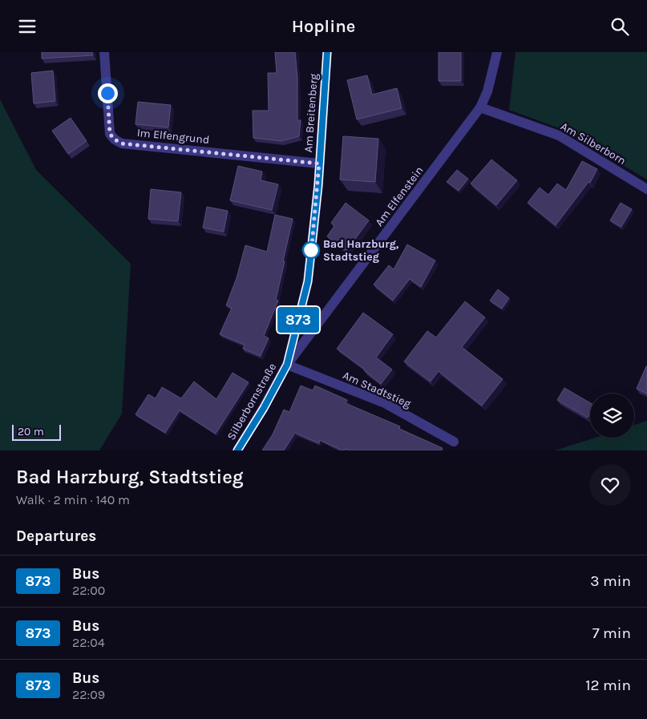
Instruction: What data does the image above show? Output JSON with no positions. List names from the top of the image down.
{
  "streets": {
    "street": [
      "Am Breitenberg",
      "Im Elfengrund",
      "Am Silberborn",
      "Am Elfenstein",
      "Am Stadtstieg",
      "Silberbornstraße"
    ]
  },
  "crossings": [
    ["Am Breitenberg", "Im Elfengrund"],
    ["Am Breitenberg", "Am Elfenstein"],
    ["Am Breitenberg", "Am Stadtstieg"],
    ["Am Breitenberg", "Silberbornstraße"],
    ["Am Silberborn", "Am Elfenstein"],
    ["Am Elfenstein", "Am Stadtstieg"],
    ["Am Elfenstein", "Silberbornstraße"],
    ["Am Stadtstieg", "Silberbornstraße"]
  ],
  "places": ["Bad Harzburg, Stadtstieg"],
  "lines": ["bus line 873"],
  "scale_bar": "20 m",
  "page": {
    "header": "Hopline",
    "on_map": "873",
    "scale": "20 m",
    "heading": [
      ["Bad Harzburg, Stadtstieg", "Walk · 2 min · 140 m"],
      "Departures"
    ],
    "list": [
      {
        "mark": "873",
        "name": "Bus",
        "note": "22:00",
        "value": "3 min"
      },
      {
        "mark": "873",
        "name": "Bus",
        "note": "22:04",
        "value": "7 min"
      },
      {
        "mark": "873",
        "name": "Bus",
        "note": "22:09",
        "value": "12 min"
      }
    ]
  }
}
